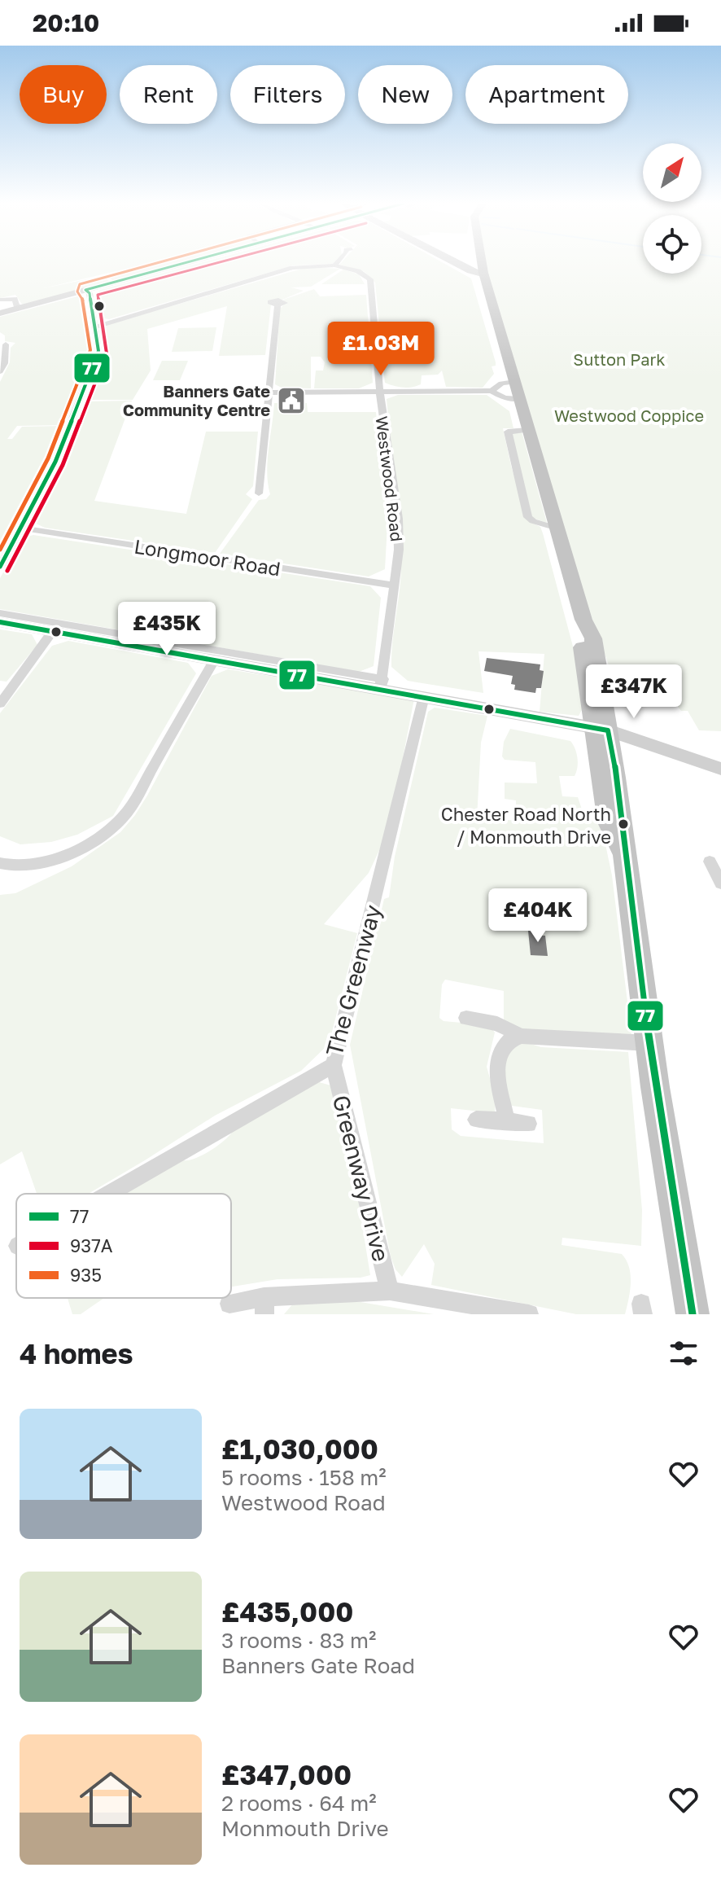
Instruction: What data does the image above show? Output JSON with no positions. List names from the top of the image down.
{
  "streets": {
    "street": [
      "Westwood Road",
      "Longmoor Road",
      "The Greenway",
      "Greenway Drive"
    ]
  },
  "crossings": [
    ["Westwood Road", "Longmoor Road"],
    ["The Greenway", "Greenway Drive"]
  ],
  "parks": ["Sutton Park", "Westwood Coppice"],
  "places": {
    "public building": ["Banners Gate Community Centre"],
    "other": ["Chester Road North / Monmouth Drive"]
  },
  "lines": ["transit line 77", "transit line 937A", "transit line 935"],
  "legend": ["77", "937A", "935"],
  "north": "top right",
  "page": {
    "status": "20:10",
    "chip": [
      "Buy",
      "Rent",
      "Filters",
      "New",
      "Apartment"
    ],
    "price": [
      "£1.03M",
      "£435K",
      "£347K",
      "£404K"
    ],
    "heading": "4 homes",
    "list": [
      {
        "name": "£1,030,000",
        "note": "5 rooms · 158 m² · Westwood Road"
      },
      {
        "name": "£435,000",
        "note": "3 rooms · 83 m² · Banners Gate Road"
      },
      {
        "name": "£347,000",
        "note": "2 rooms · 64 m² · Monmouth Drive"
      }
    ]
  }
}
